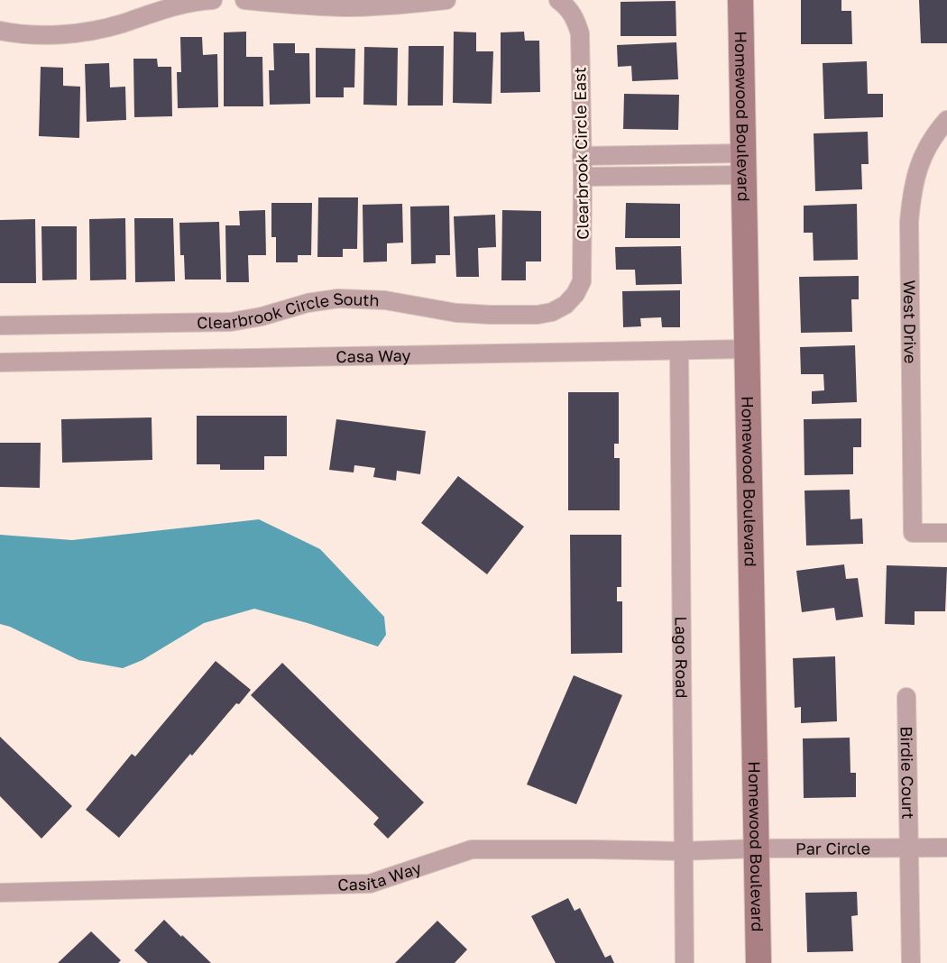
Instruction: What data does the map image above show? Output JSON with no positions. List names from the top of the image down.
{
  "streets": {
    "street": [
      "Homewood Boulevard",
      "Clearbrook Circle East",
      "Clearbrook Circle South",
      "West Drive",
      "Casa Way",
      "Lago Road",
      "Birdie Court",
      "Par Circle",
      "Casita Way"
    ]
  },
  "crossings": [
    ["Homewood Boulevard", "Casa Way"],
    ["Homewood Boulevard", "Par Circle"],
    ["Homewood Boulevard", "Casita Way"],
    ["Clearbrook Circle East", "Clearbrook Circle South"],
    ["Casa Way", "Lago Road"],
    ["Lago Road", "Casita Way"],
    ["Birdie Court", "Par Circle"],
    ["Par Circle", "Casita Way"]
  ]
}
